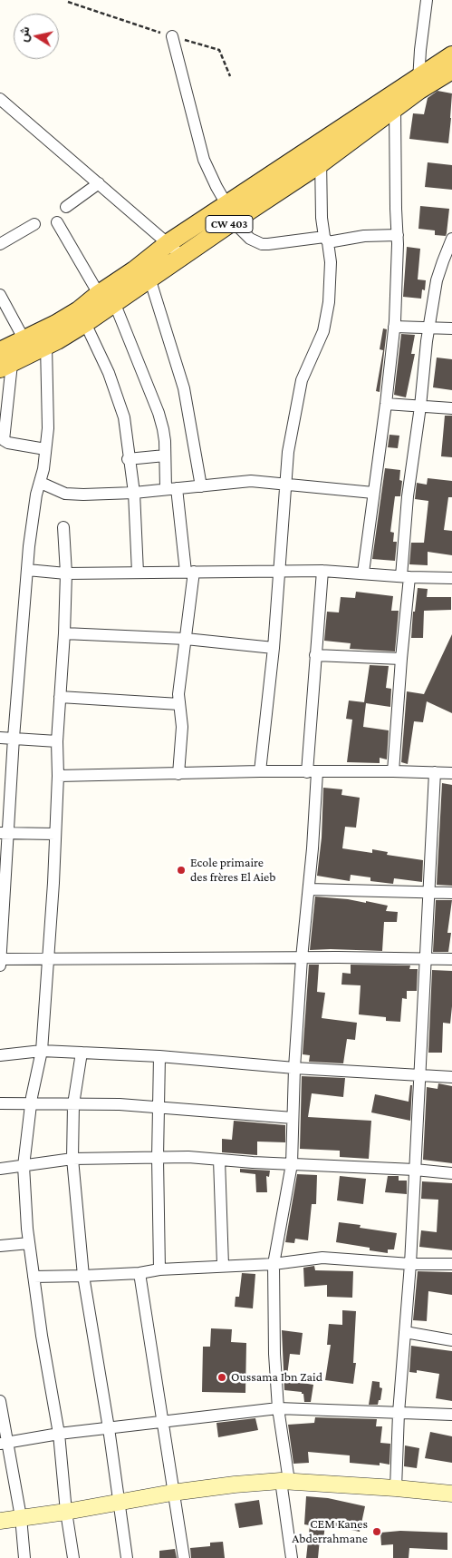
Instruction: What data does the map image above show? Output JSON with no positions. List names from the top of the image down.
{
  "streets": {
    "main road": ["CW 403"]
  },
  "places": ["Ecole primaire des frères El Aieb", "Oussama Ibn Zaid", "CEM Kanes Abderrahmane"],
  "north": "left"
}
